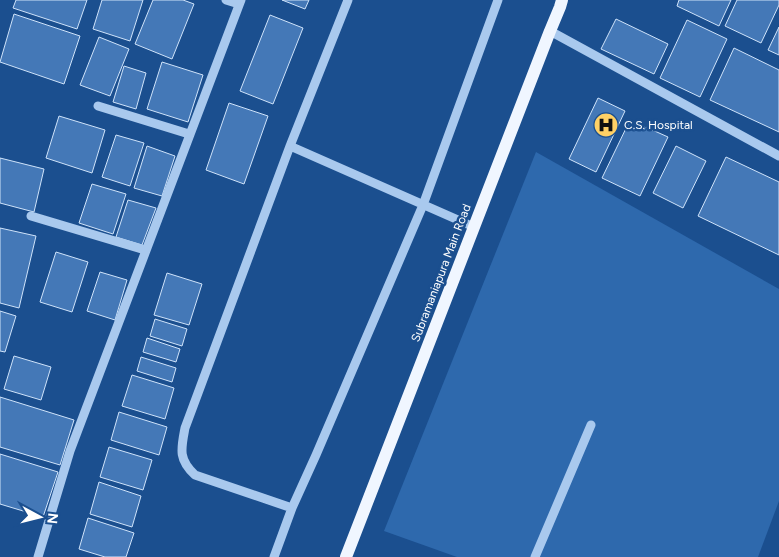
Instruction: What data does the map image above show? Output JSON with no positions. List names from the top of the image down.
{
  "streets": {
    "main road": ["Subramaniapura Main Road"]
  },
  "places": {
    "hospital": ["C.S. Hospital"]
  },
  "north": "right"
}
